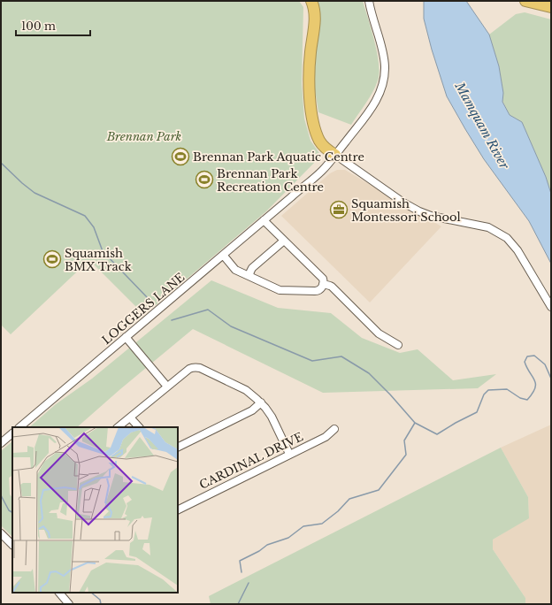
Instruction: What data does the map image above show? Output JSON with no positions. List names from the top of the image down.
{
  "streets": {
    "street": ["LOGGERS LANE", "CARDINAL DRIVE"]
  },
  "water": ["Mamquam River"],
  "parks": ["Brennan Park"],
  "places": {
    "sports": ["Brennan Park Aquatic Centre", "Brennan Park Recreation Centre", "Squamish BMX Track"],
    "office": ["Squamish Montessori School"]
  },
  "scale_bar": "100 m"
}
